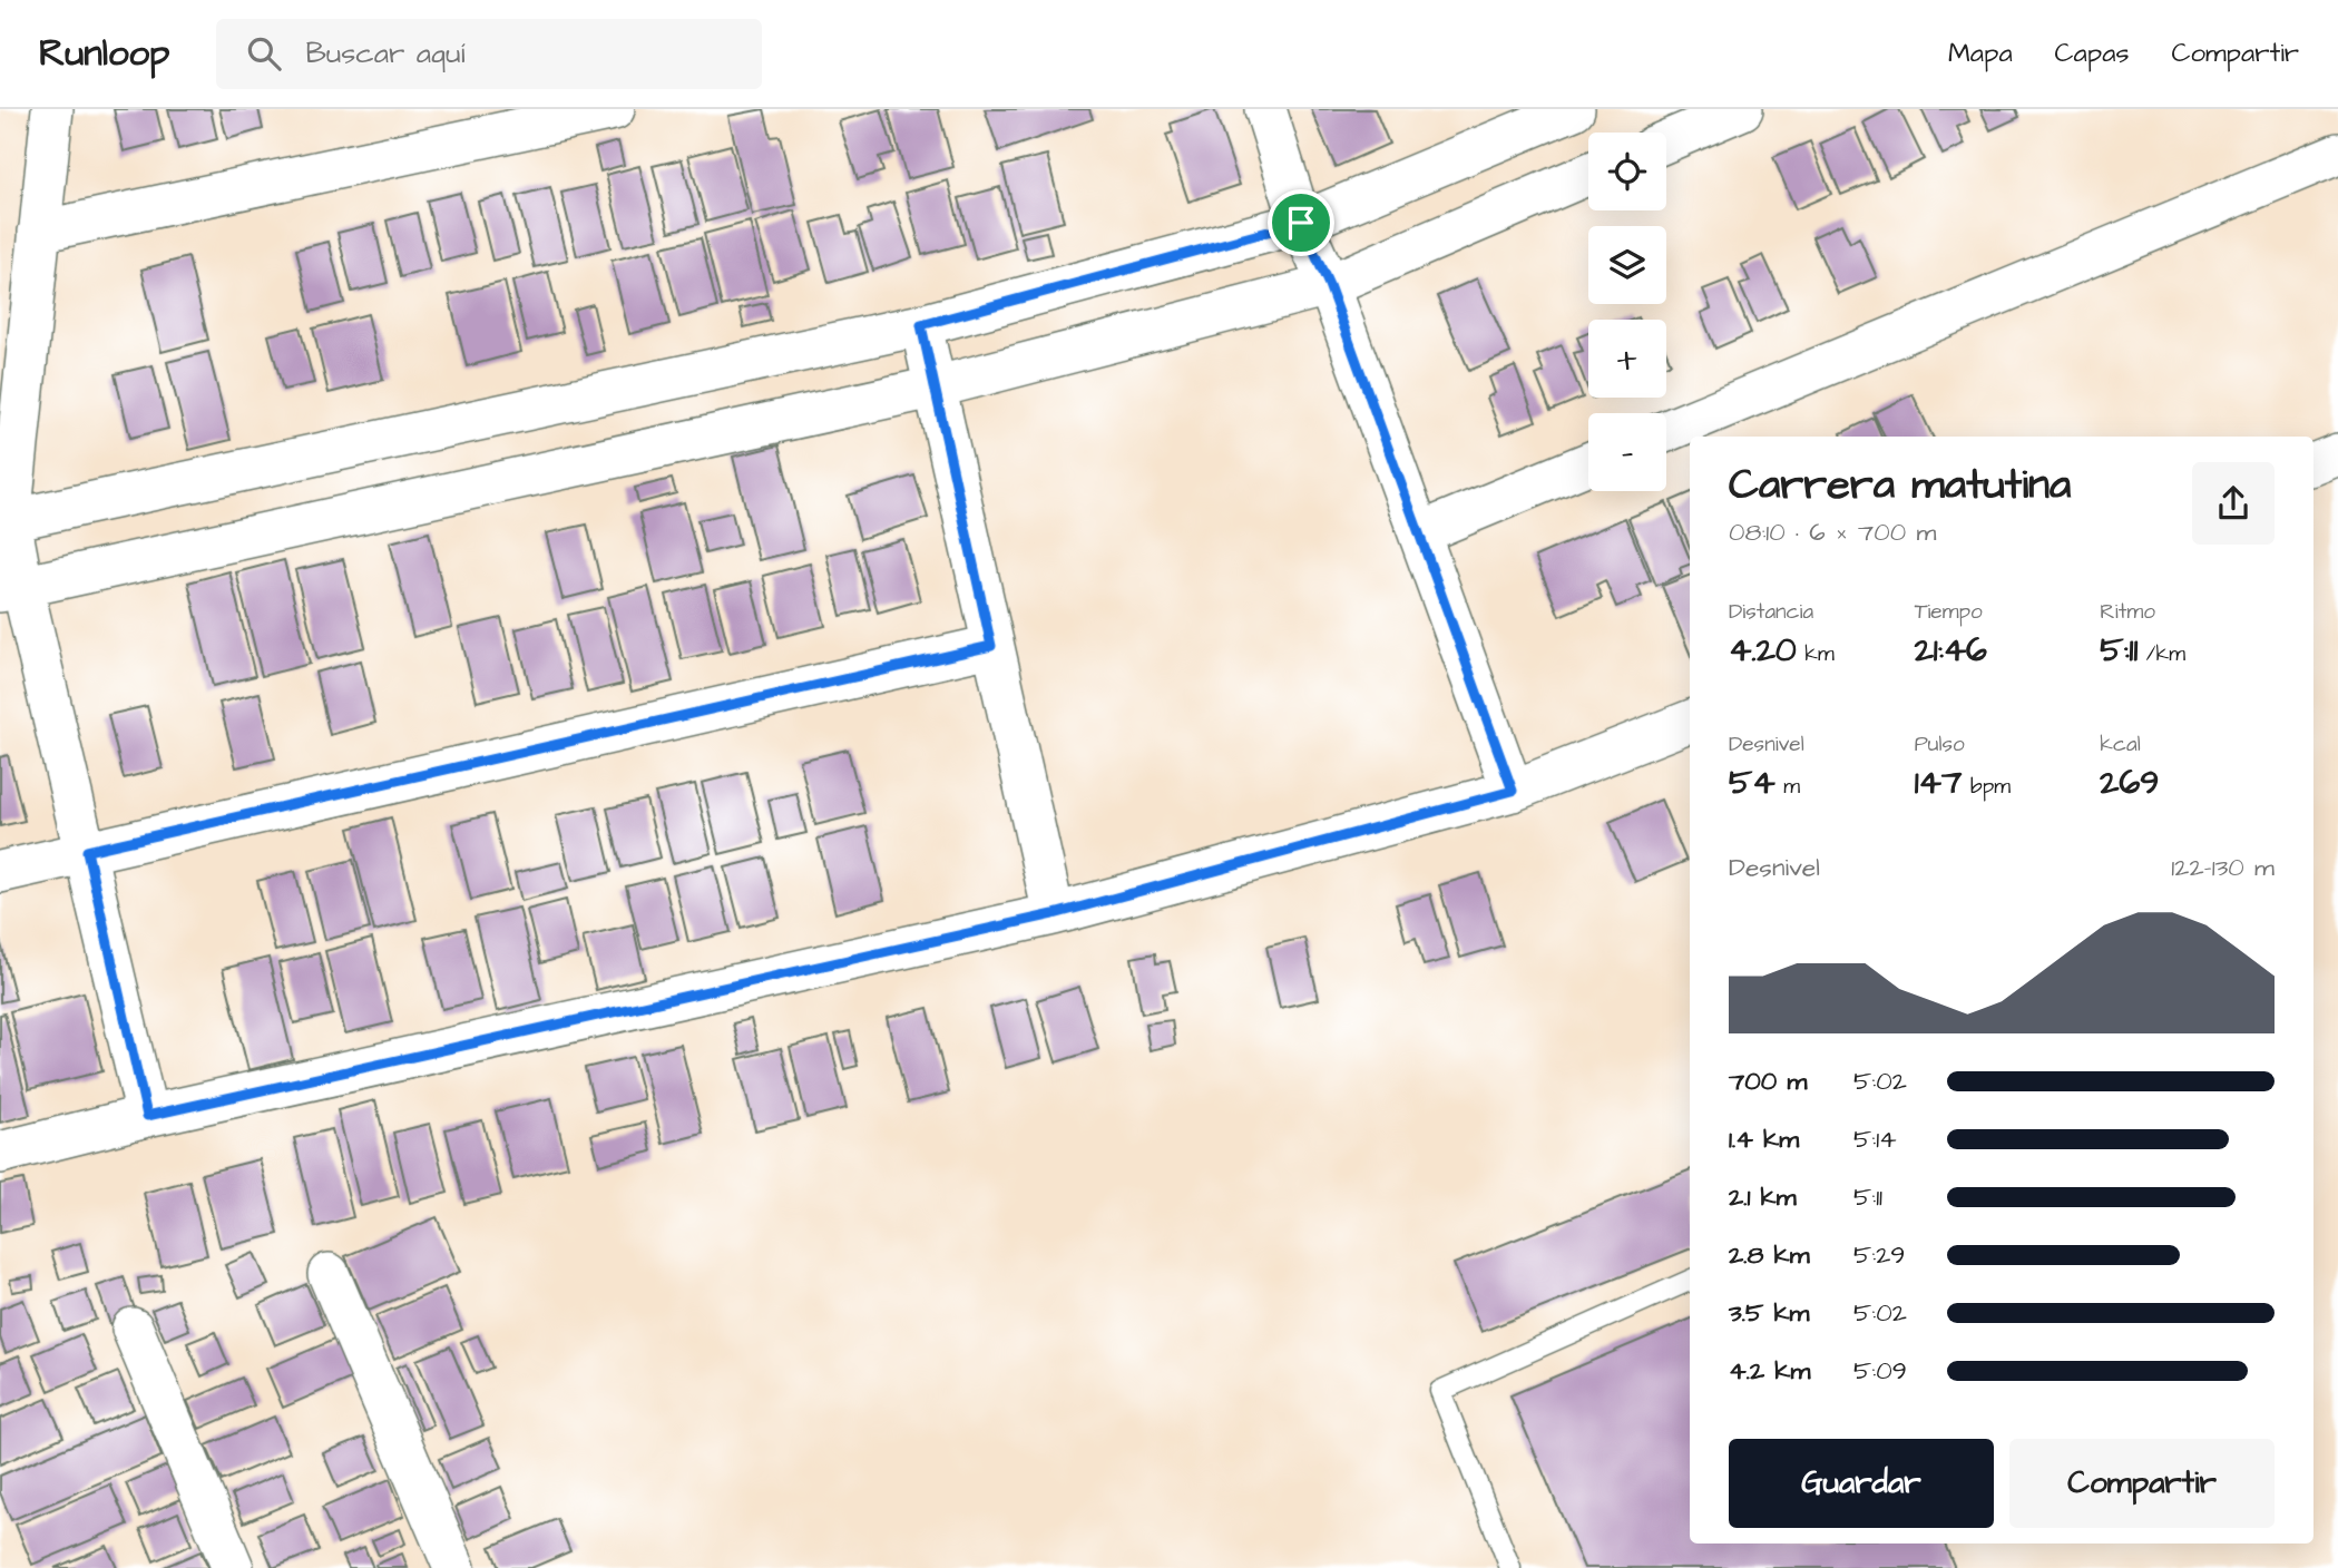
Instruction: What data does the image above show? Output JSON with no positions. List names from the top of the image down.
{
  "page": {
    "header": "Runloop",
    "search": "Buscar aquí",
    "nav": ["Mapa", "Capas", "Compartir"],
    "map_buttons": ["+", "−"],
    "heading": ["Carrera matutina", "08:10 · 6 × 700 m"],
    "stats": [
      ["Distancia", "4.20 km"],
      ["Tiempo", "21:46"],
      ["Ritmo", "5:11 /km"],
      ["Desnivel", "54 m"],
      ["Pulso", "147 bpm"],
      ["kcal", "269"]
    ],
    "chart": ["Desnivel", "122–130 m"],
    "list": [
      {
        "name": "700 m",
        "note": "5:02"
      },
      {
        "name": "1.4 km",
        "note": "5:14"
      },
      {
        "name": "2.1 km",
        "note": "5:11"
      },
      {
        "name": "2.8 km",
        "note": "5:29"
      },
      {
        "name": "3.5 km",
        "note": "5:02"
      },
      {
        "name": "4.2 km",
        "note": "5:09"
      }
    ],
    "buttons": ["Guardar", "Compartir"]
  }
}
